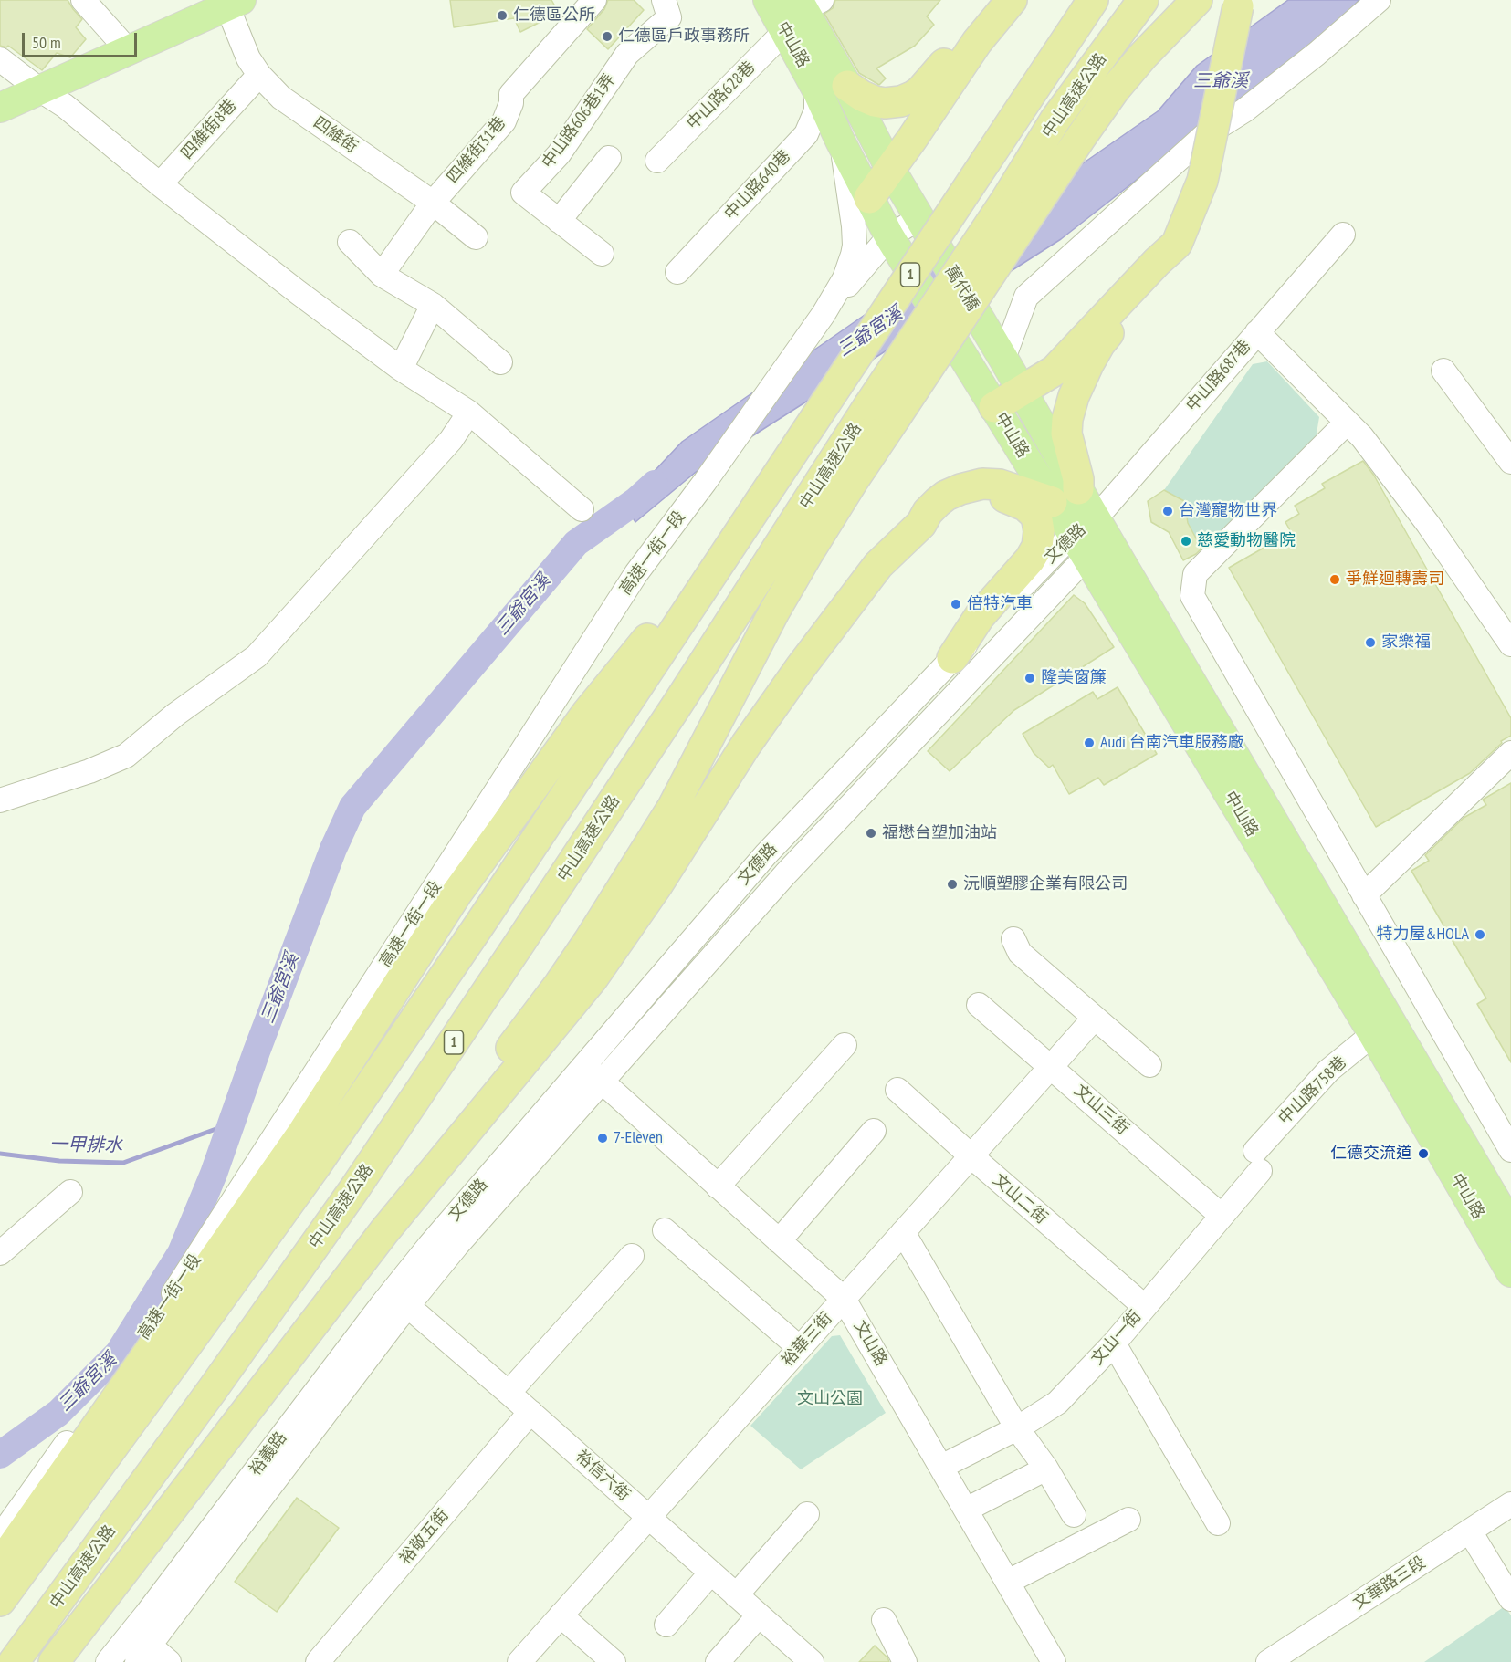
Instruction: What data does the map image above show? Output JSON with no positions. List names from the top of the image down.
{
  "streets": {
    "highway": ["中山高速公路", "1"],
    "main road": ["中山路", "萬代橋"],
    "street": [
      "中山路628巷",
      "中山路606巷1弄",
      "四維街8巷",
      "四維街",
      "四維街31巷",
      "中山路640巷",
      "中山路687巷",
      "文德路",
      "高速一街一段",
      "中山路758巷",
      "文山三街",
      "文山二街",
      "文山一街",
      "裕華三街",
      "文山路",
      "裕義路",
      "裕信六街",
      "裕敬五街",
      "文華路三段"
    ]
  },
  "crossings": [
    ["中山路", "中山路628巷"],
    ["中山路", "中山路640巷"],
    ["中山路", "萬代橋"],
    ["中山路", "中山路687巷"],
    ["中山路", "文德路"],
    ["中山路", "高速一街一段"],
    ["中山路", "中山路758巷"],
    ["四維街8巷", "四維街"],
    ["四維街", "四維街31巷"],
    ["萬代橋", "高速一街一段"],
    ["中山路687巷", "文德路"],
    ["文德路", "文山路"],
    ["文德路", "裕義路"],
    ["中山路758巷", "文山一街"],
    ["文山三街", "文山一街"],
    ["文山三街", "裕華三街"],
    ["文山二街", "文山一街"],
    ["文山二街", "裕華三街"],
    ["文山一街", "文山路"],
    ["裕華三街", "文山路"],
    ["裕華三街", "裕信六街"],
    ["裕義路", "裕信六街"],
    ["裕信六街", "裕敬五街"]
  ],
  "water": ["三爺溪", "三爺宮溪", "一甲排水"],
  "parks": ["文山公園"],
  "places": [
    "仁德區公所",
    "仁德區戶政事務所",
    "台灣寵物世界",
    "慈愛動物醫院",
    "爭鮮迴轉壽司",
    "倍特汽車",
    "家樂福",
    "隆美窗簾",
    "Audi 台南汽車服務廠",
    "福懋台塑加油站",
    "沅順塑膠企業有限公司",
    "特力屋&HOLA",
    "7-Eleven",
    "仁德交流道"
  ],
  "scale_bar": "50 m"
}
